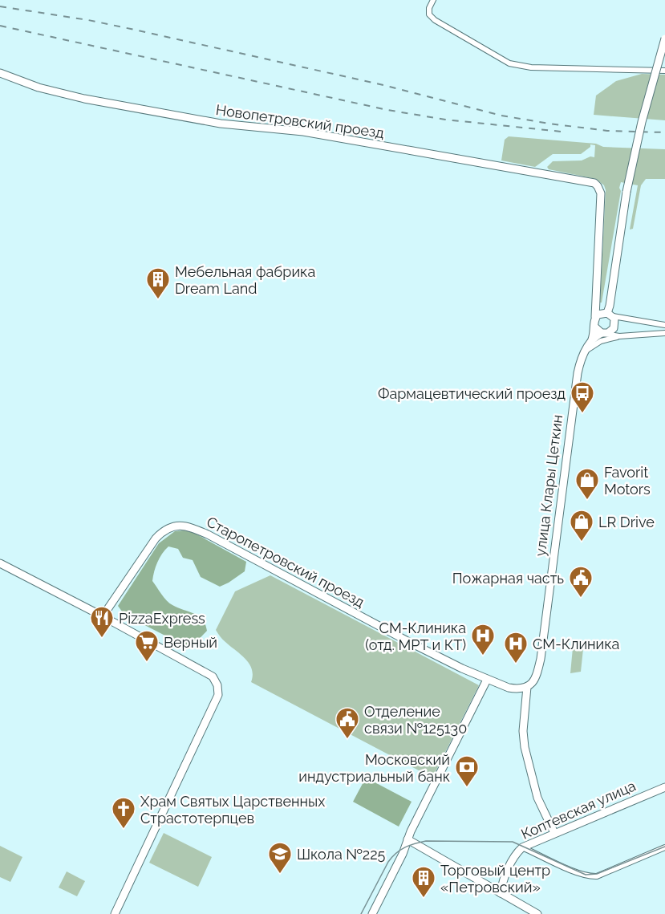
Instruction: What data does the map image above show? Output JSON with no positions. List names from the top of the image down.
{
  "streets": {
    "street": [
      "Новопетровский проезд",
      "улица Клары Цеткин",
      "Старопетровский проезд",
      "Коптевская улица"
    ]
  },
  "crossings": [
    ["Новопетровский проезд", "улица Клары Цеткин"],
    ["улица Клары Цеткин", "Коптевская улица"]
  ],
  "places": {
    "building": ["Мебельная фабрика Dream Land", "Торговый центр «Петровский»"],
    "bus stop": ["Фармацевтический проезд"],
    "shop": ["Favorit Motors", "LR Drive"],
    "public building": ["Пожарная часть", "Отделение связи №125130"],
    "restaurant": ["PizzaExpress"],
    "hospital": ["СМ-Клиника (отд. МРТ и КТ)", "СМ-Клиника"],
    "supermarket": ["Верный"],
    "bank": ["Московский индустриальный банк"],
    "church": ["Храм Святых Царственных Страстотерпцев"],
    "school or university": ["Школа №225"]
  }
}
